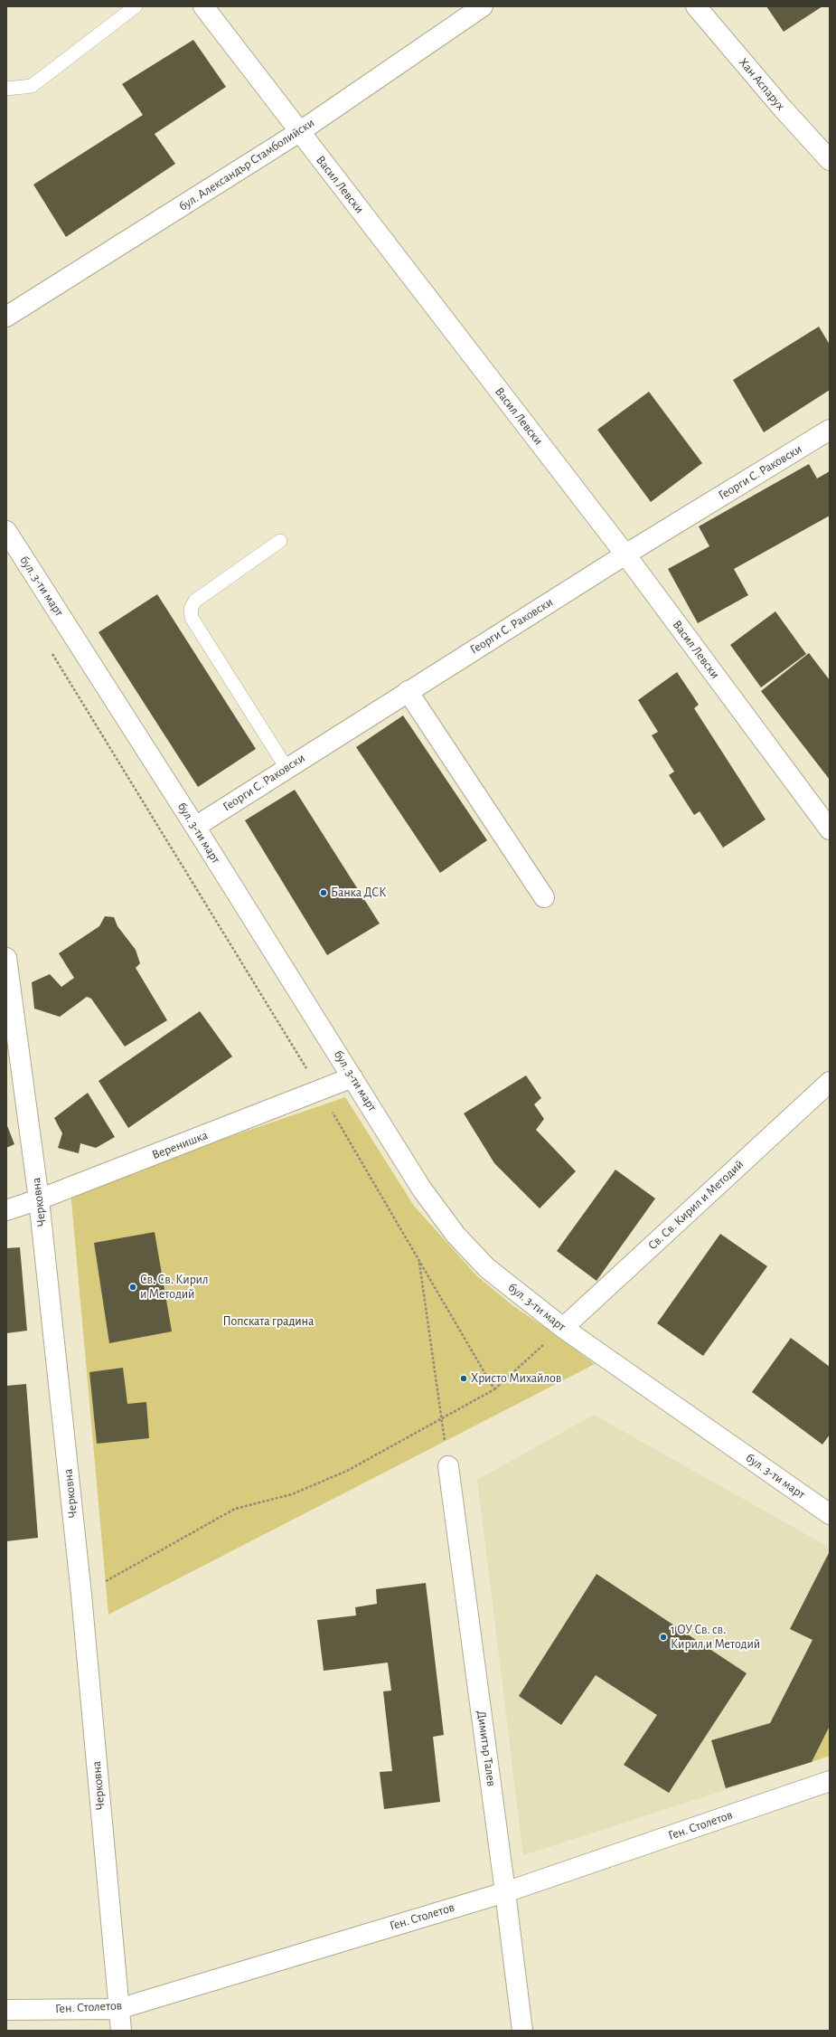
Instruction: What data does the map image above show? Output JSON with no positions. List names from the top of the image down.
{
  "streets": {
    "street": [
      "Хан Аспарух",
      "бул. Александър Стамболийски",
      "Васил Левски",
      "Георги С. Раковски",
      "бул. 3-ти март",
      "Веренишка",
      "Черковна",
      "Св. Св. Кирил и Методий",
      "Димитър Талев",
      "Ген. Столетов"
    ]
  },
  "crossings": [
    ["бул. Александър Стамболийски", "Васил Левски"],
    ["Васил Левски", "Георги С. Раковски"],
    ["Георги С. Раковски", "бул. 3-ти март"],
    ["бул. 3-ти март", "Веренишка"],
    ["бул. 3-ти март", "Св. Св. Кирил и Методий"],
    ["Веренишка", "Черковна"],
    ["Черковна", "Ген. Столетов"],
    ["Димитър Талев", "Ген. Столетов"]
  ],
  "parks": ["Попската градина"],
  "places": [
    "Банка ДСК",
    "Св. Св. Кирил и Методий",
    "Христо Михайлов",
    "1 ОУ Св. св. Кирил и Методий"
  ]
}
